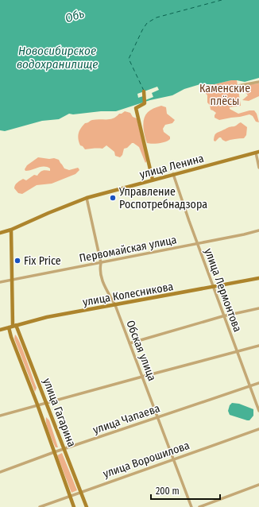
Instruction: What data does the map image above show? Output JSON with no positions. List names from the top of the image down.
{
  "streets": {
    "street": [
      "улица Ленина",
      "Первомайская улица",
      "улица Лермонтова",
      "улица Колесникова",
      "Обская улица",
      "улица Гагарина",
      "улица Чапаева",
      "улица Ворошилова"
    ]
  },
  "crossings": [
    ["улица Ленина", "улица Лермонтова"],
    ["улица Ленина", "Обская улица"],
    ["улица Ленина", "улица Гагарина"],
    ["Первомайская улица", "улица Лермонтова"],
    ["Первомайская улица", "Обская улица"],
    ["Первомайская улица", "улица Гагарина"],
    ["улица Лермонтова", "улица Колесникова"],
    ["улица Лермонтова", "улица Чапаева"],
    ["улица Колесникова", "Обская улица"],
    ["улица Колесникова", "улица Гагарина"],
    ["Обская улица", "улица Чапаева"],
    ["Обская улица", "улица Ворошилова"],
    ["улица Гагарина", "улица Чапаева"],
    ["улица Гагарина", "улица Ворошилова"]
  ],
  "water": ["Обь", "Новосибирское водохранилище"],
  "parks": ["Каменские плёсы"],
  "places": ["Управление Роспотребнадзора", "Fix Price"],
  "scale_bar": "200 m"
}
